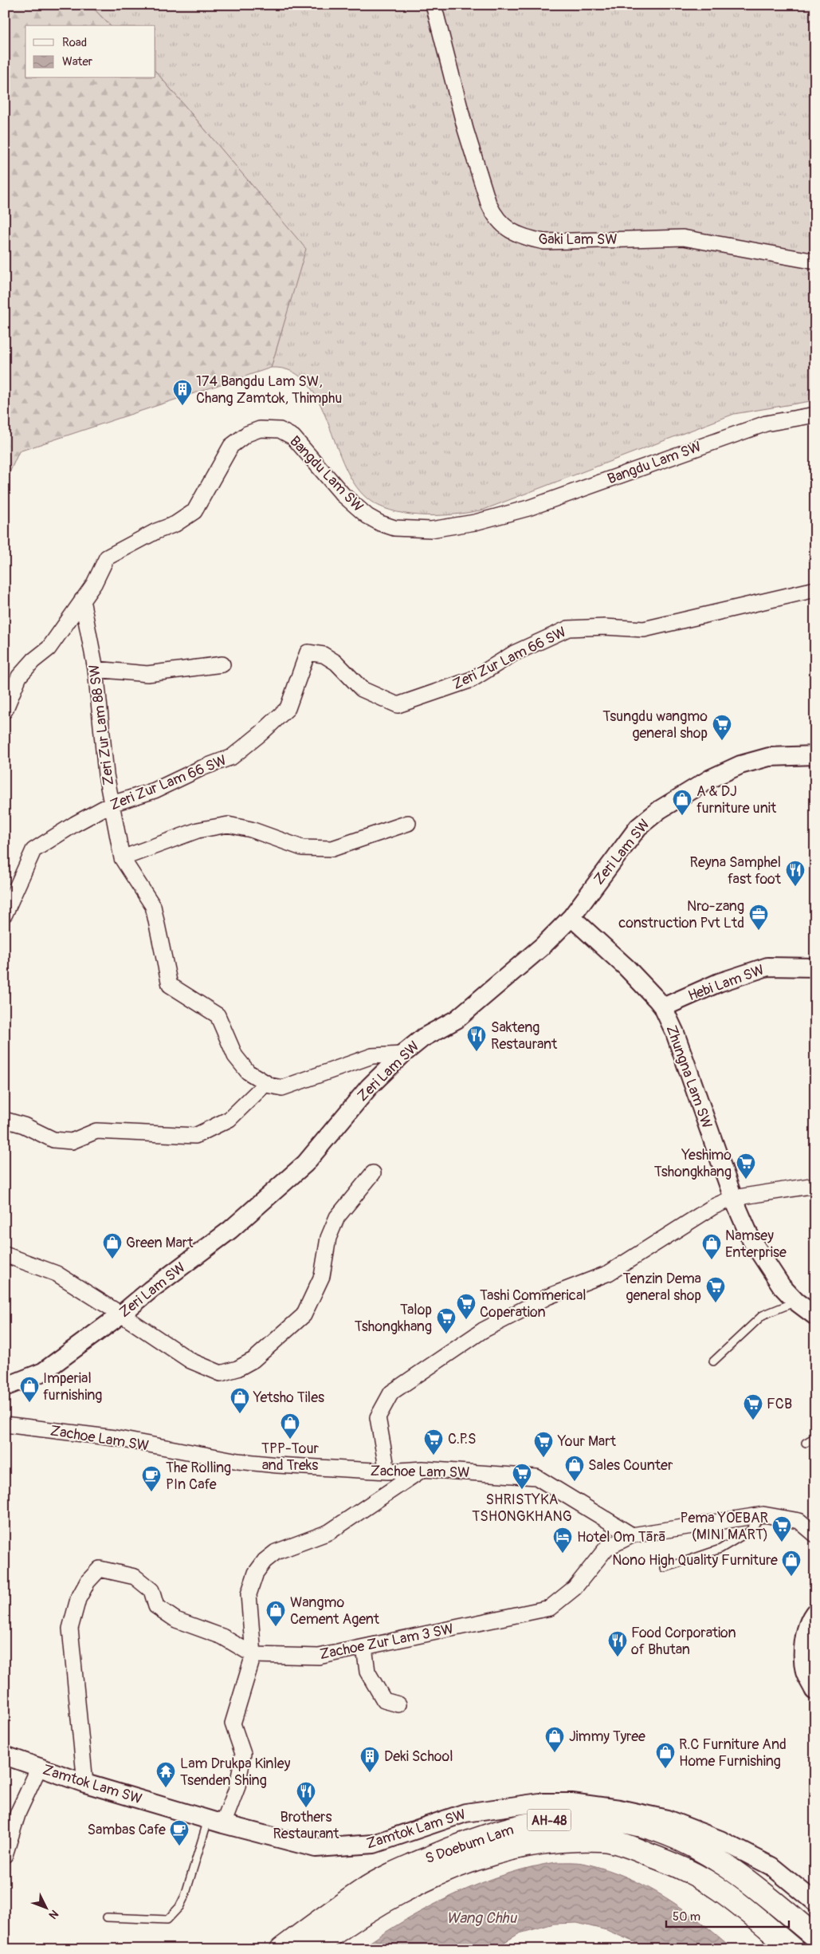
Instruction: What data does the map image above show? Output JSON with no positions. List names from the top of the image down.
{
  "streets": {
    "highway": ["AH-48", "S Doebum Lam"],
    "street": [
      "Gaki Lam SW",
      "Bangdu Lam SW",
      "Zeri Zur Lam 66 SW",
      "Zeri Zur Lam 88 SW",
      "Zeri Lam SW",
      "Hebi Lam SW",
      "Zhungna Lam SW",
      "Zachoe Lam SW",
      "Zachoe Zur Lam 3 SW",
      "Zamtok Lam SW"
    ]
  },
  "crossings": [
    ["Bangdu Lam SW", "Zeri Zur Lam 88 SW"],
    ["Zeri Zur Lam 66 SW", "Zeri Zur Lam 88 SW"],
    ["Zeri Zur Lam 88 SW", "Zeri Lam SW"],
    ["Zeri Lam SW", "Zhungna Lam SW"],
    ["Hebi Lam SW", "Zhungna Lam SW"],
    ["Zachoe Lam SW", "Zachoe Zur Lam 3 SW"],
    ["Zachoe Zur Lam 3 SW", "Zamtok Lam SW"]
  ],
  "water": ["Wang Chhu"],
  "places": {
    "building": ["174 Bangdu Lam SW, Chang Zamtok, Thimphu", "Deki School"],
    "supermarket": [
      "Tsungdu wangmo general shop",
      "Yeshimo Tshongkhang",
      "Tenzin Dema general shop",
      "Tashi Commerical Coperation",
      "Talop Tshongkhang",
      "FCB",
      "C.P.S",
      "Your Mart",
      "SHRISTYKA TSHONGKHANG",
      "Pema YOEBAR (MINI MART)"
    ],
    "shop": [
      "A & DJ furniture unit",
      "Green Mart",
      "Namsey Enterprise",
      "Imperial furnishing",
      "Yetsho Tiles",
      "TPP-Tour and Treks",
      "Sales Counter",
      "Nono High Quality Furniture",
      "Wangmo Cement Agent",
      "Jimmy Tyree",
      "R.C Furniture And Home Furnishing"
    ],
    "restaurant": [
      "Reyna Samphel fast foot",
      "Sakteng Restaurant",
      "Food Corporation of Bhutan",
      "Brothers Restaurant"
    ],
    "office": ["Nro-zang construction Pvt Ltd"],
    "cafe": ["The Rolling PIn Cafe", "Sambas Cafe"],
    "hotel": ["Hotel Om Tārā"],
    "temple": ["Lam Drukpa Kinley Tsenden Shing"]
  },
  "legend": ["Road", "Water"],
  "scale_bar": "50 m",
  "north": "bottom right"
}
